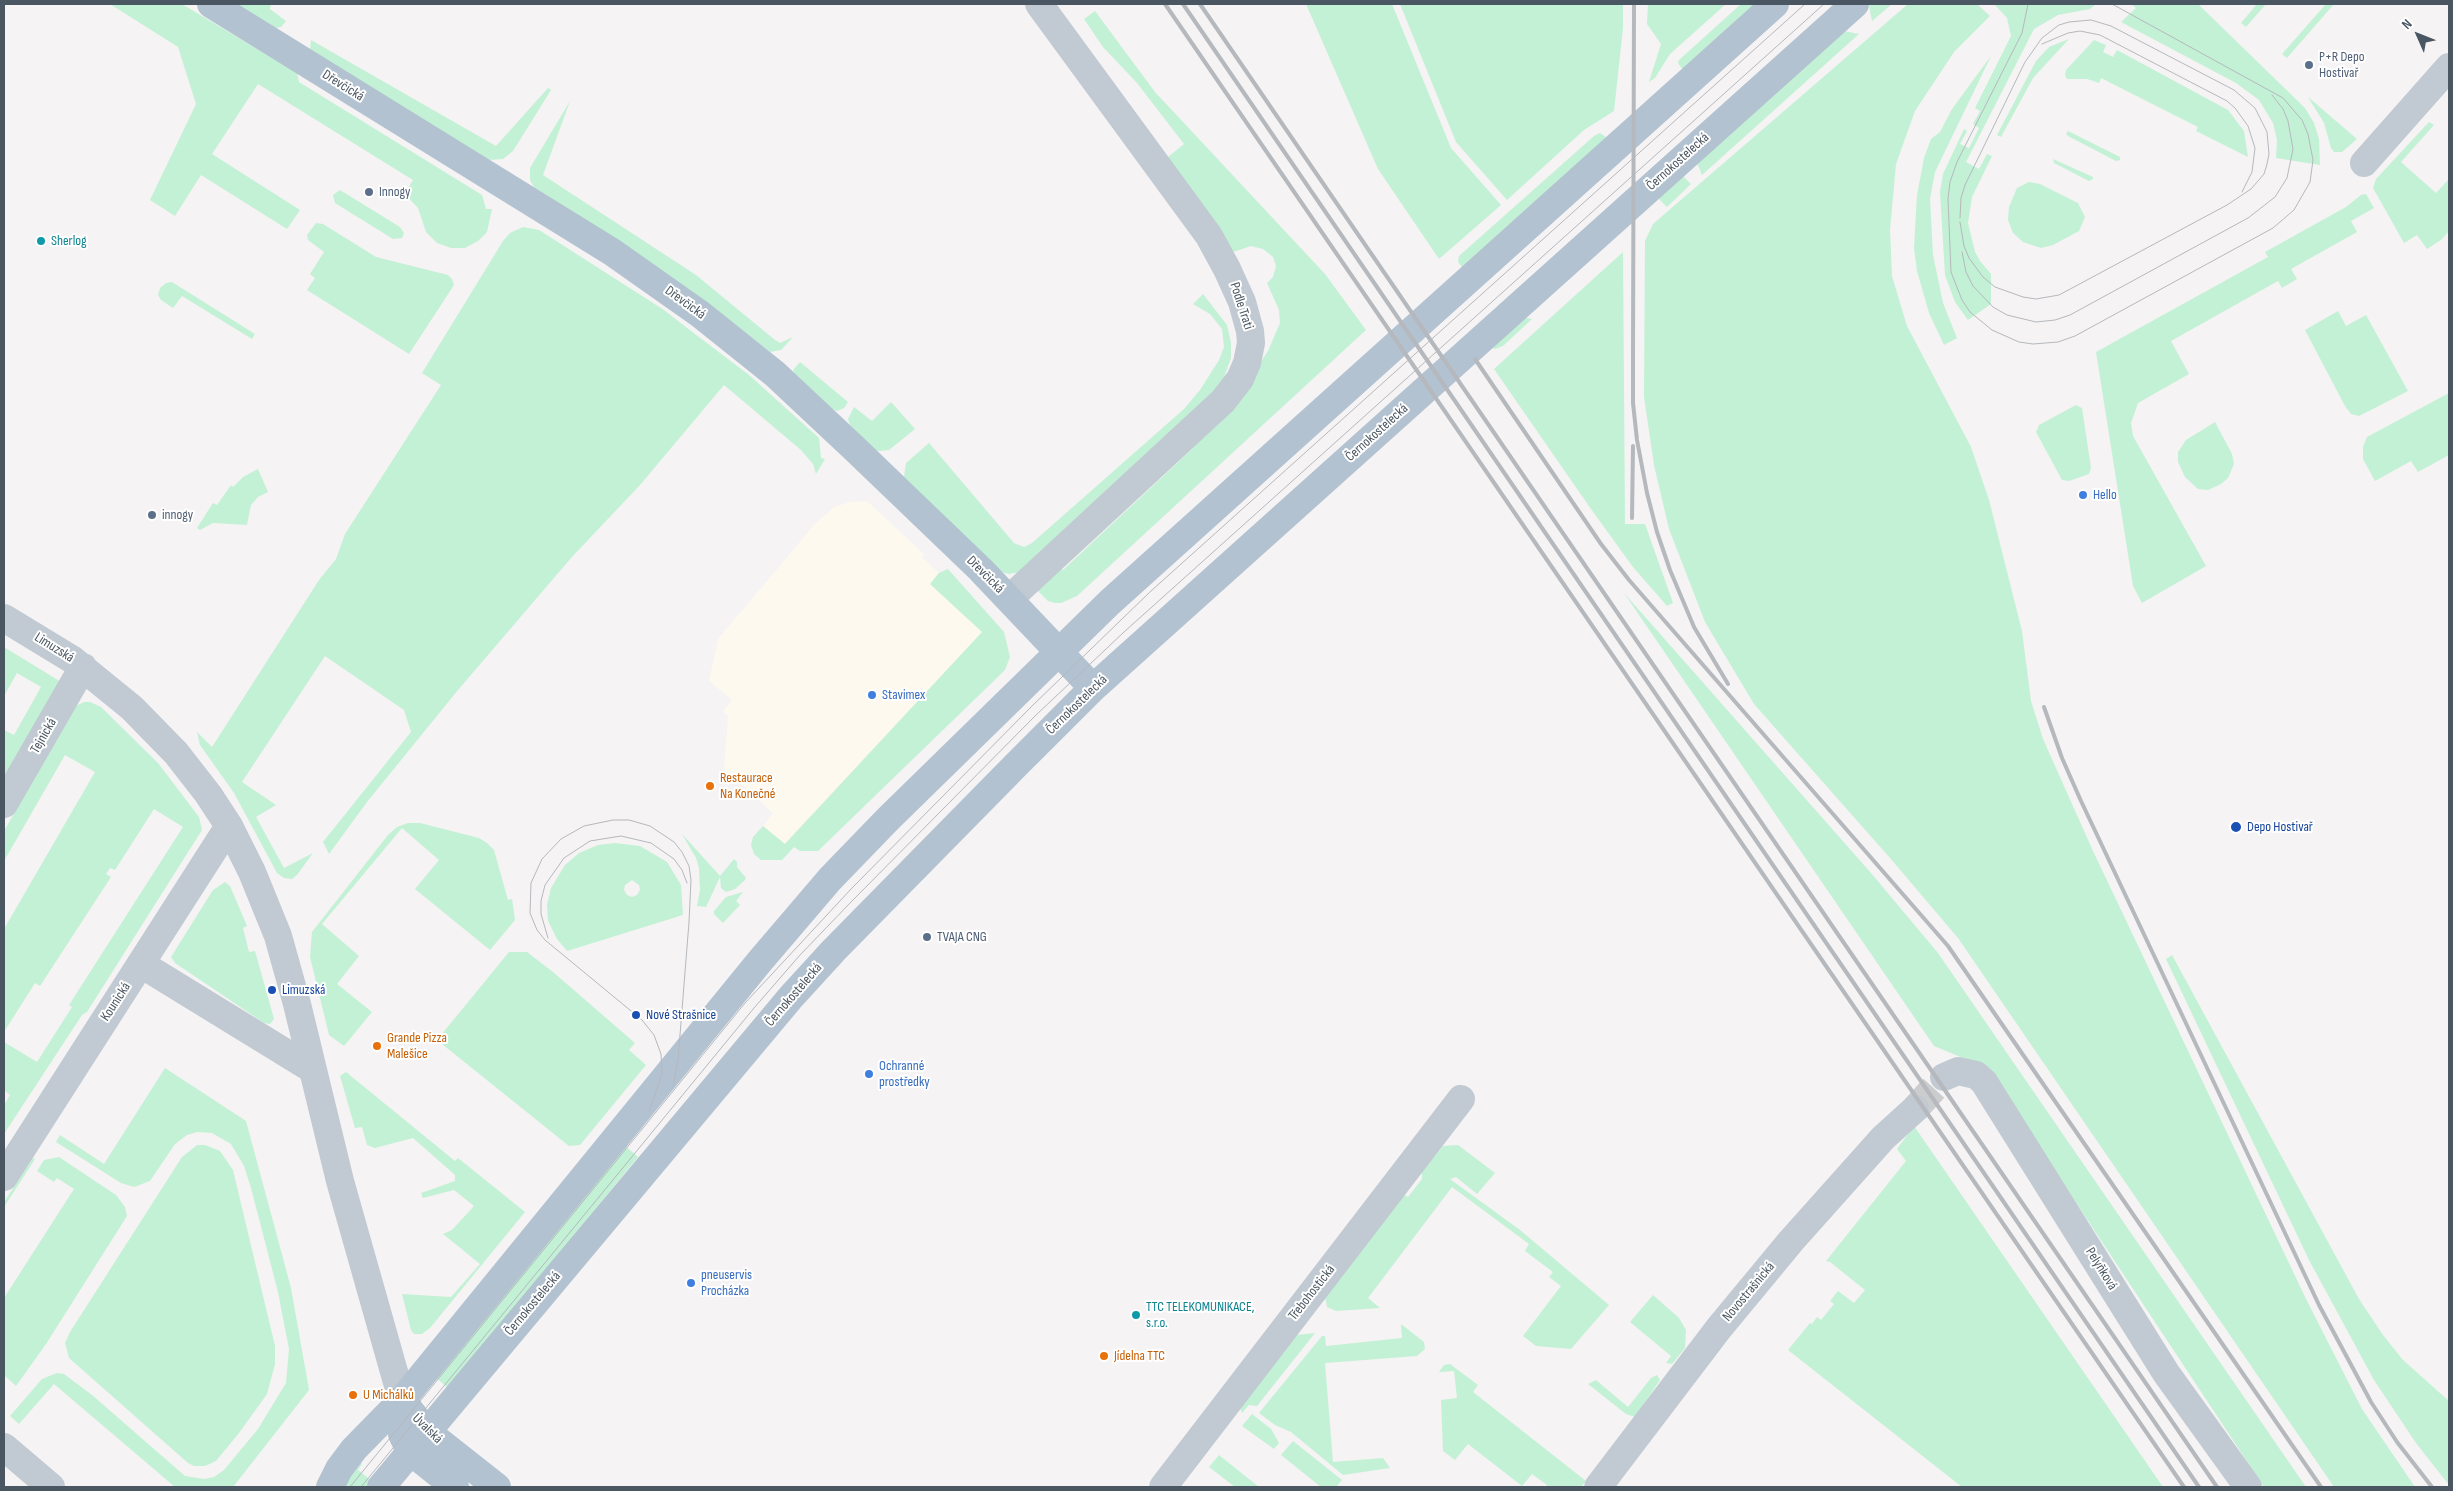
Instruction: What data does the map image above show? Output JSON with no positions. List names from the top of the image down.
{
  "streets": {
    "main road": ["Dřevčická", "Černokostelecká", "Úvalská"],
    "street": [
      "Podle Trati",
      "Limuzská",
      "Tejnická",
      "Kounická",
      "Pelyňková",
      "Novostrašnická",
      "Třebohostická"
    ]
  },
  "crossings": [
    ["Dřevčická", "Černokostelecká"],
    ["Dřevčická", "Podle Trati"],
    ["Černokostelecká", "Úvalská"],
    ["Limuzská", "Tejnická"],
    ["Limuzská", "Kounická"],
    ["Limuzská", "Úvalská"]
  ],
  "places": [
    "P+R Depo Hostivař",
    "Innogy",
    "Sherlog",
    "Hello",
    "innogy",
    "Stavimex",
    "Restaurace Na Konečné",
    "Depo Hostivař",
    "TVAJA CNG",
    "Limuzská",
    "Nové Strašnice",
    "Grande Pizza Malešice",
    "Ochranné prostředky",
    "pneuservis Procházka",
    "TTC TELEKOMUNIKACE, s.r.o.",
    "Jídelna TTC",
    "U Michálků"
  ],
  "north": "top left"
}
